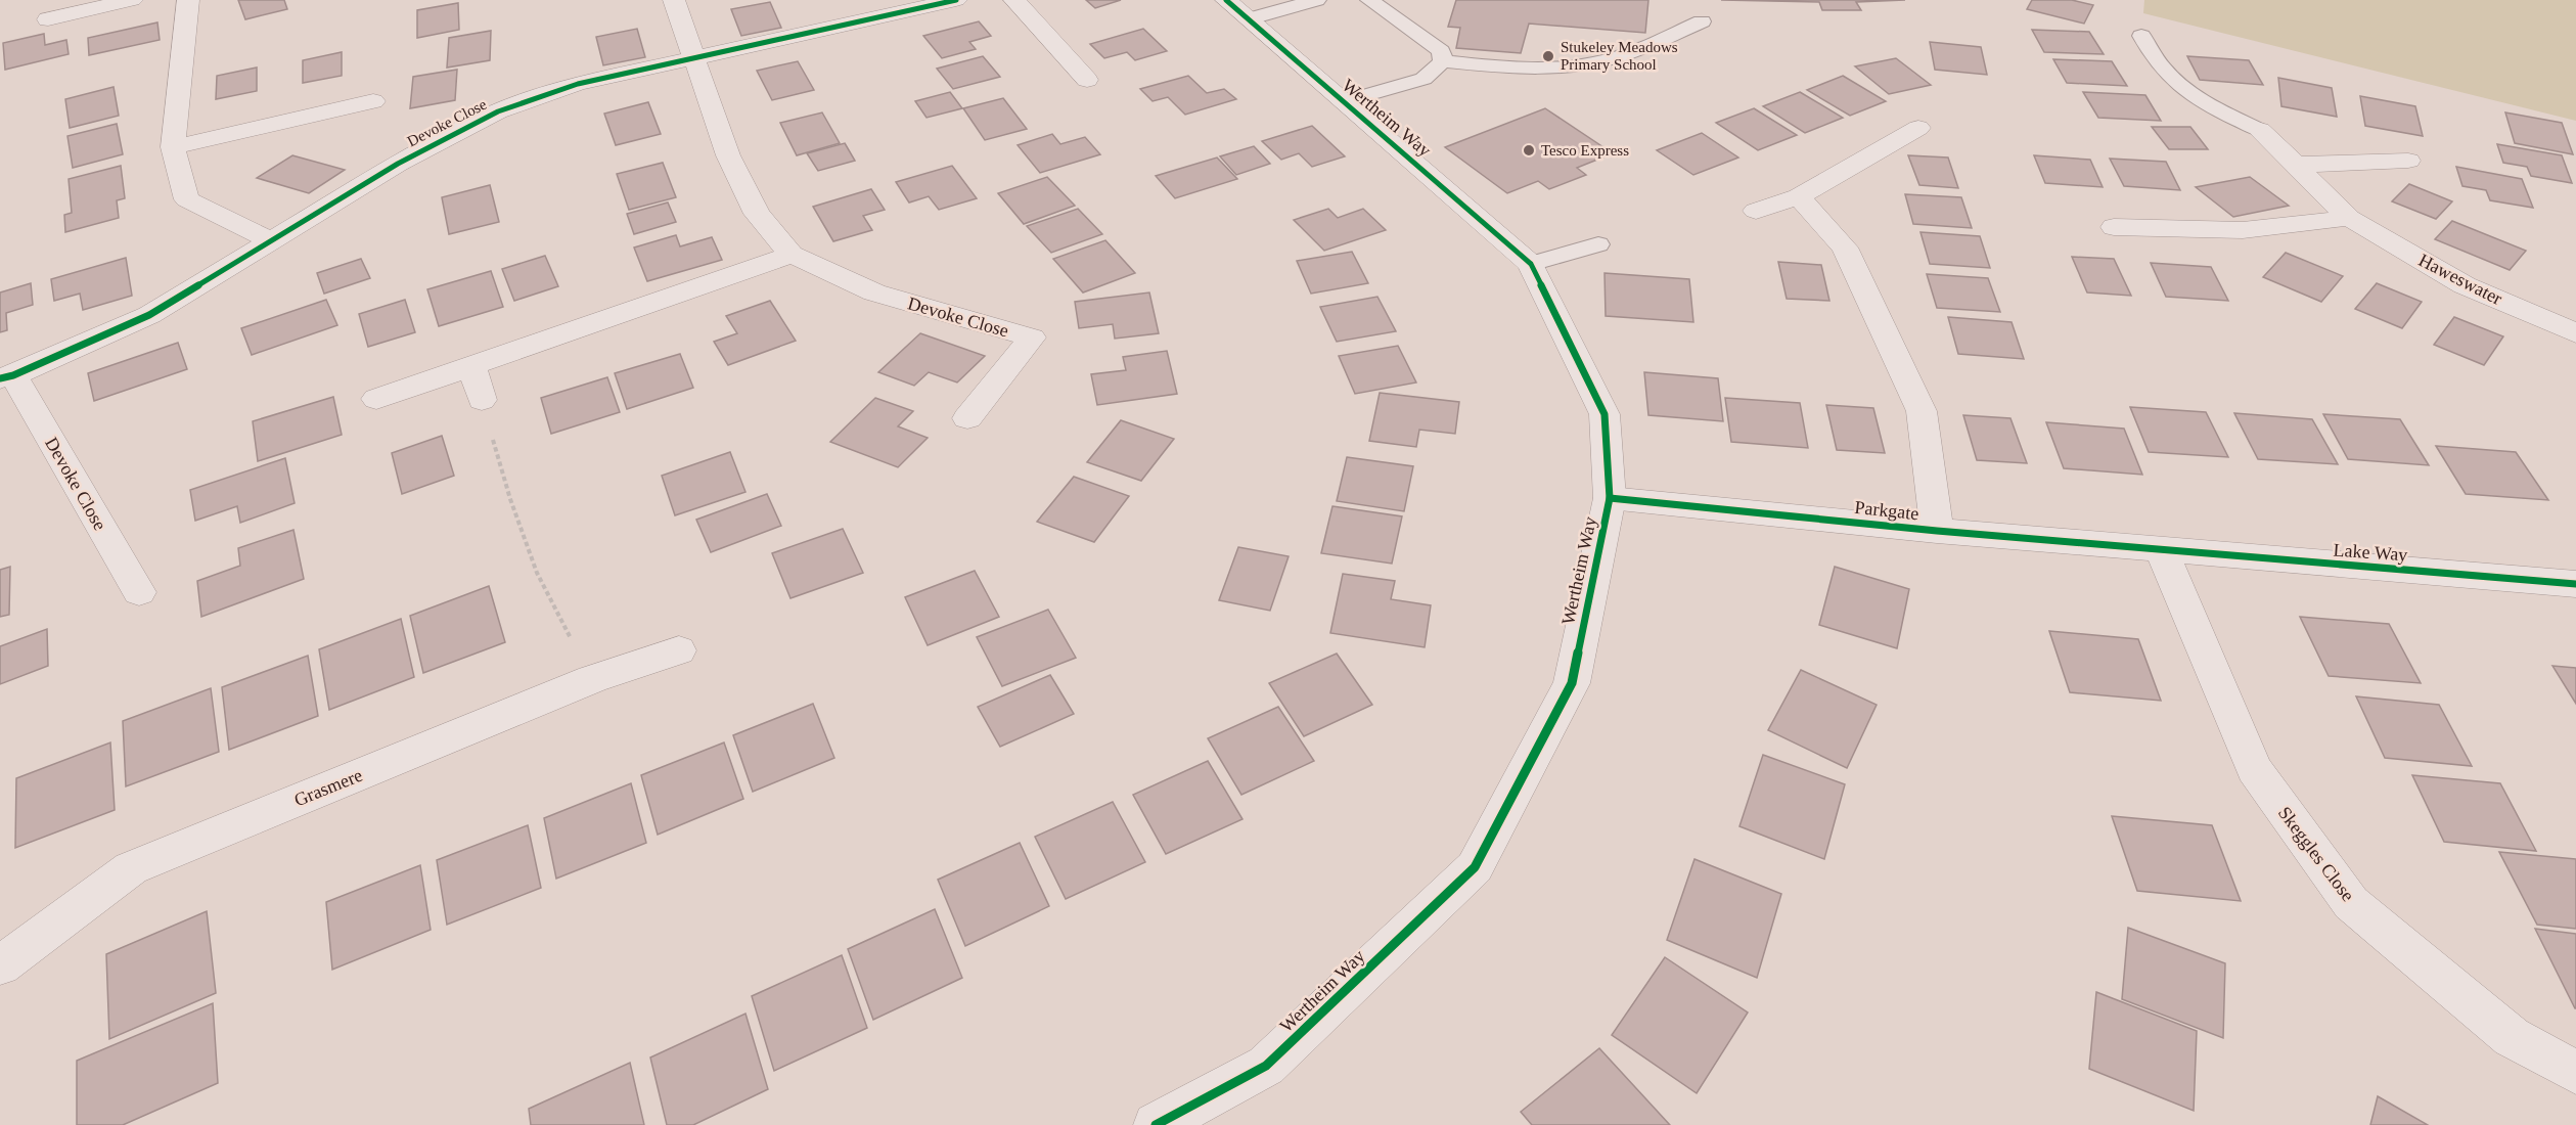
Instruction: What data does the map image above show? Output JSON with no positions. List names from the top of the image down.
{
  "streets": {
    "street": [
      "Wertheim Way",
      "Devoke Close",
      "Haweswater",
      "Parkgate",
      "Lake Way",
      "Grasmere",
      "Skeggles Close"
    ]
  },
  "crossings": [
    ["Wertheim Way", "Parkgate"],
    ["Parkgate", "Lake Way"],
    ["Parkgate", "Skeggles Close"],
    ["Lake Way", "Skeggles Close"]
  ],
  "places": ["Stukeley Meadows Primary School", "Tesco Express"]
}
